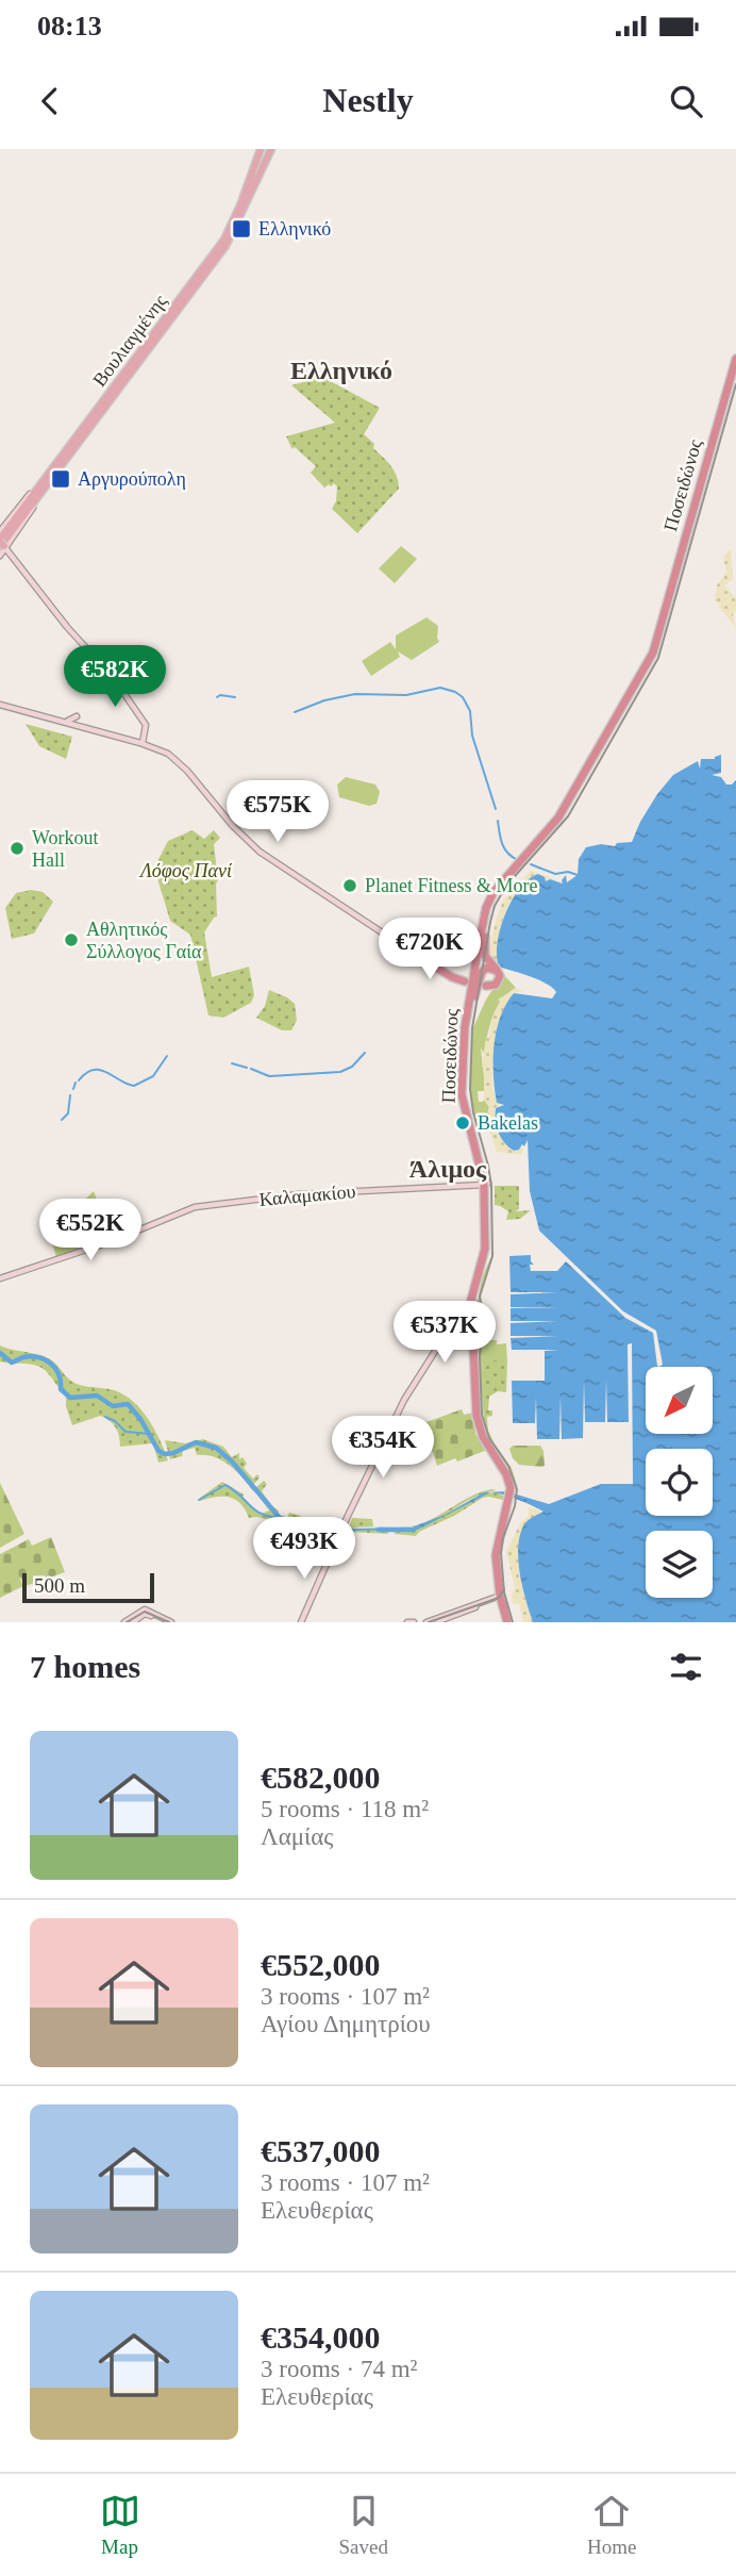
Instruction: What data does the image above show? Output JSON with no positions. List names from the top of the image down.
{
  "streets": {
    "highway": ["Ποσειδώνος"],
    "main road": ["Βουλιαγμένης", "Καλαμακίου"]
  },
  "crossings": [
    ["Ποσειδώνος", "Καλαμακίου"]
  ],
  "districts": ["Ελληνικό", "Άλιμος"],
  "parks": ["Λόφος Πανί"],
  "places": {
    "transit": ["Ελληνικό", "Αργυρούπολη"],
    "other": [
      "Workout Hall",
      "Planet Fitness & More",
      "Αθλητικός Σύλλογος Γαία",
      "Bakelas"
    ]
  },
  "scale_bar": "500 m",
  "north": "bottom left",
  "page": {
    "status": "08:13",
    "header": "Nestly",
    "price": [
      "€582K",
      "€575K",
      "€720K",
      "€552K",
      "€537K",
      "€354K",
      "€493K"
    ],
    "scale": "500 m",
    "heading": "7 homes",
    "list": [
      {
        "name": "€582,000",
        "note": "5 rooms · 118 m² · Λαμίας"
      },
      {
        "name": "€552,000",
        "note": "3 rooms · 107 m² · Αγίου Δημητρίου"
      },
      {
        "name": "€537,000",
        "note": "3 rooms · 107 m² · Ελευθερίας"
      },
      {
        "name": "€354,000",
        "note": "3 rooms · 74 m² · Ελευθερίας"
      }
    ],
    "tabs": ["Map", "Saved", "Home"]
  }
}
